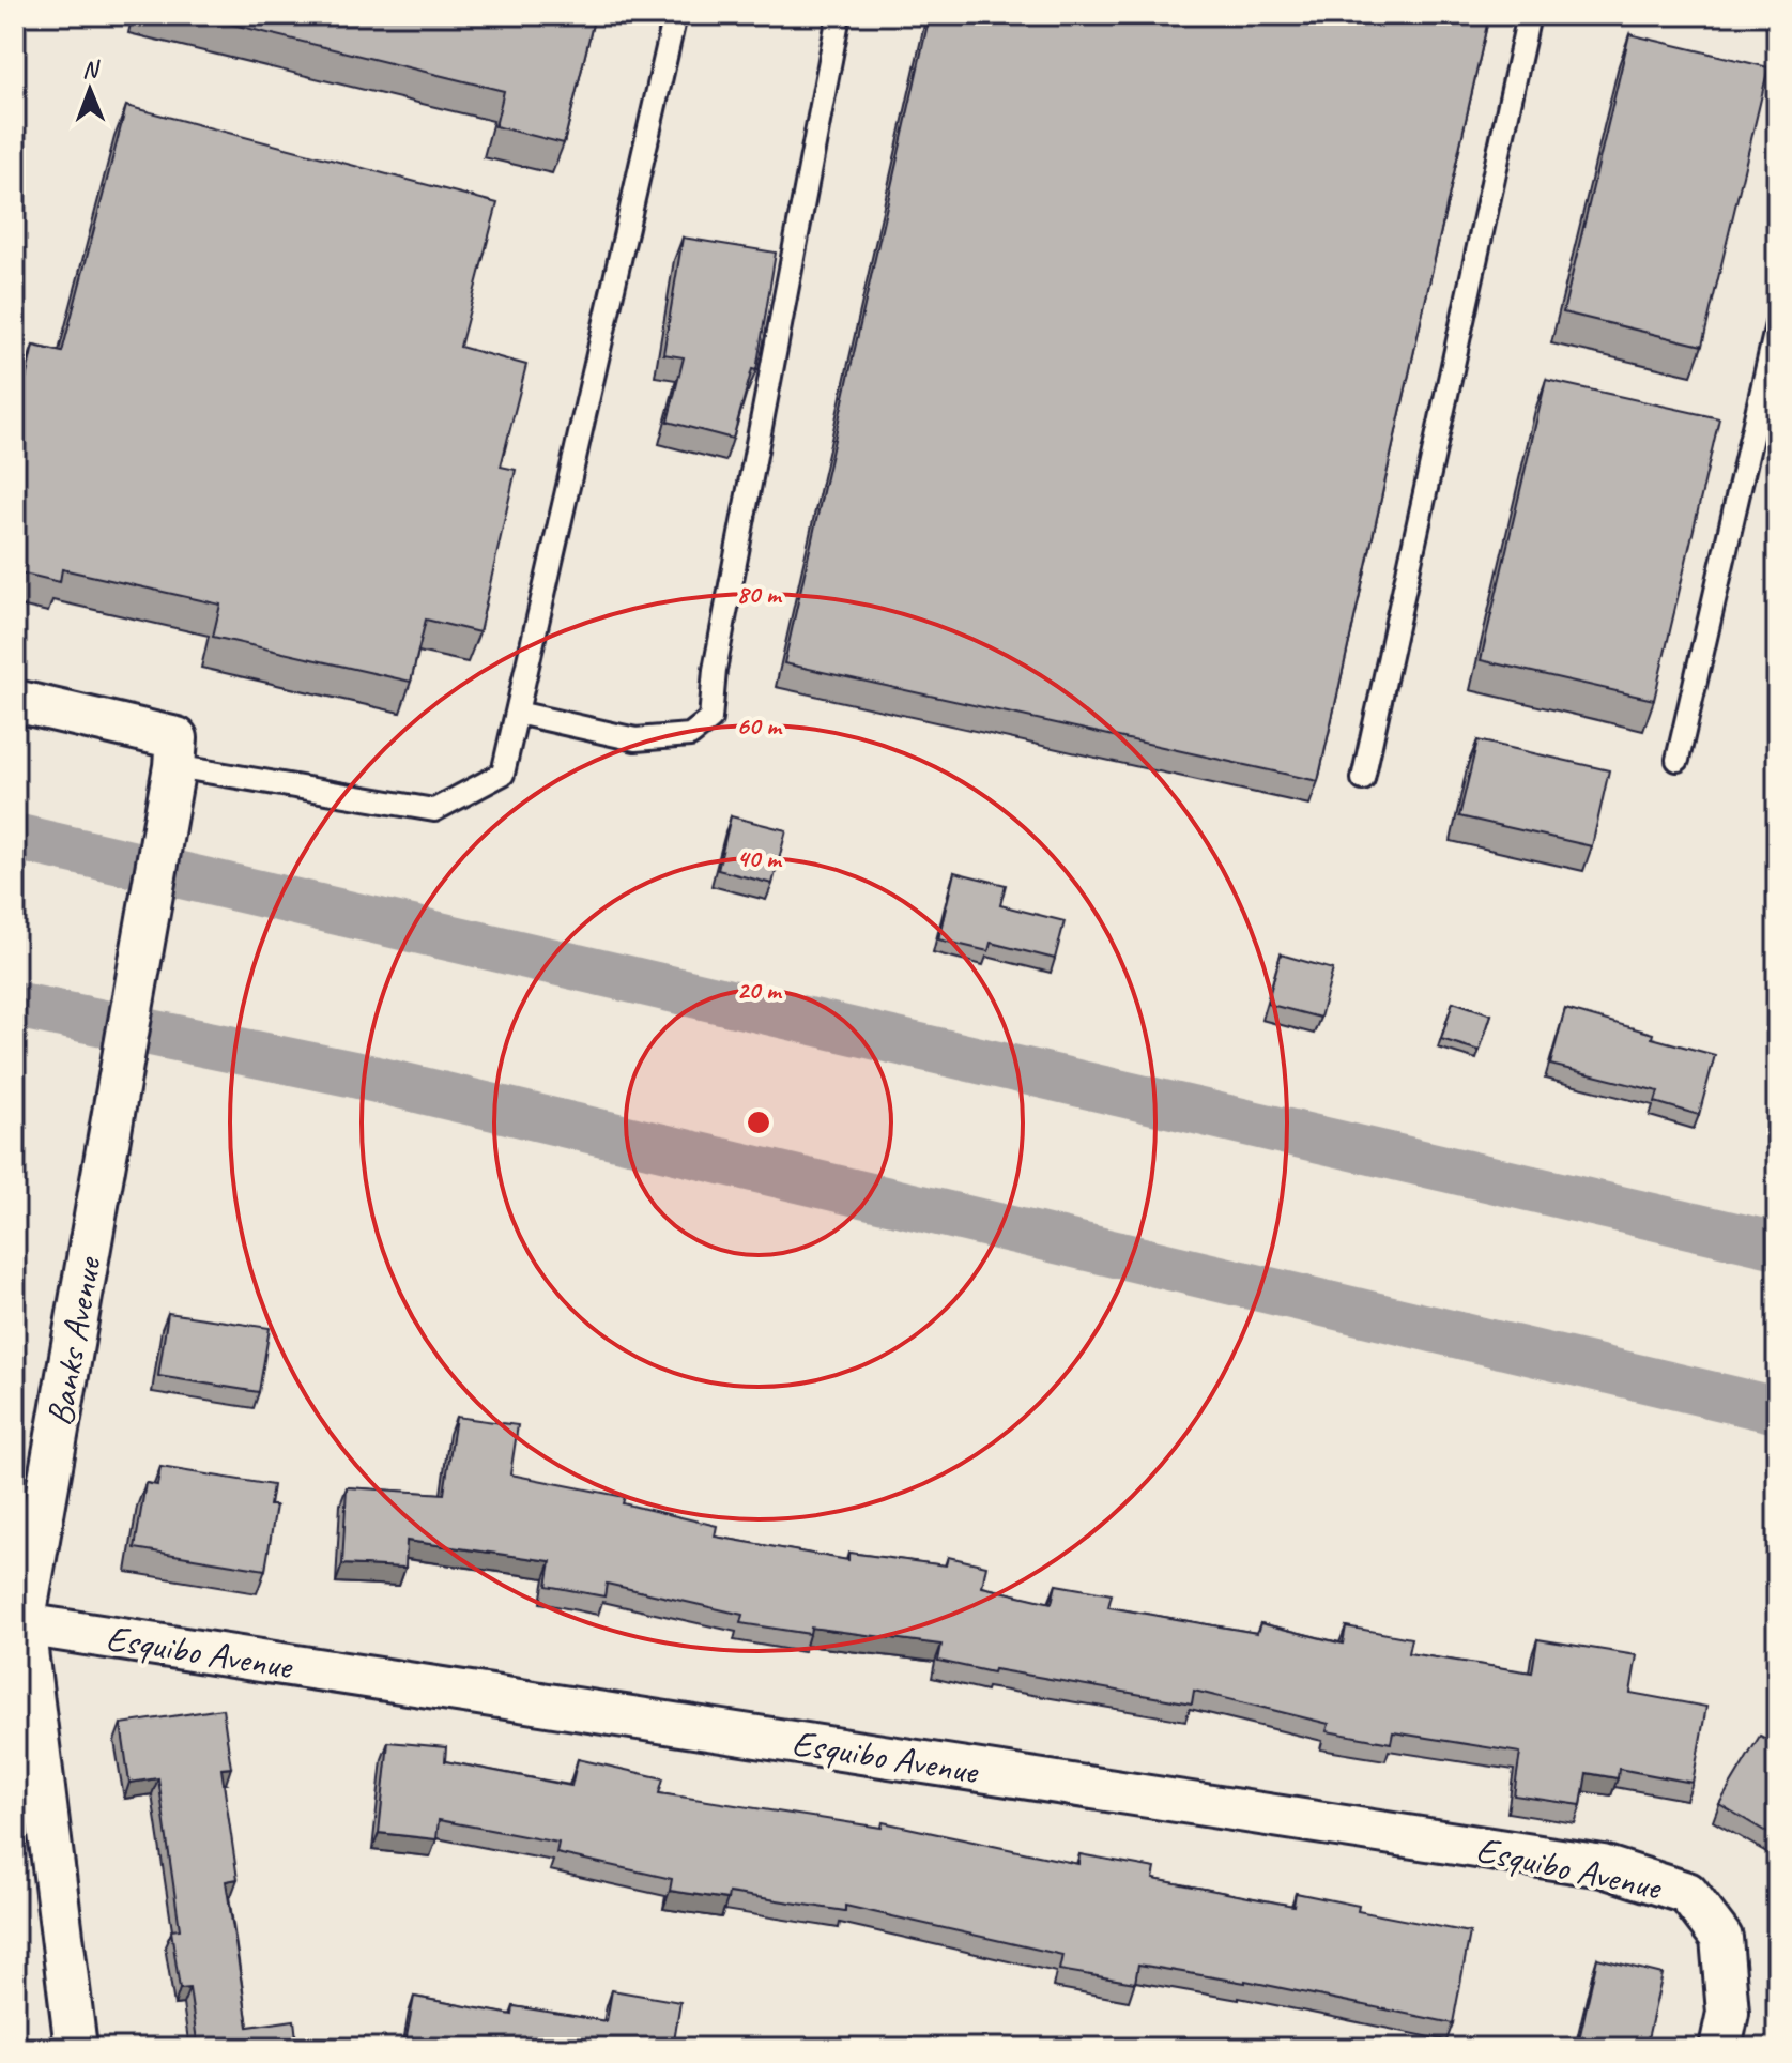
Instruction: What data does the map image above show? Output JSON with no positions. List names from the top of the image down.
{
  "streets": {
    "street": ["Banks Avenue", "Esquibo Avenue"]
  },
  "crossings": [
    ["Banks Avenue", "Esquibo Avenue"]
  ],
  "north": "top",
  "rings": [
    "80 m",
    "60 m",
    "40 m",
    "20 m"
  ]
}
